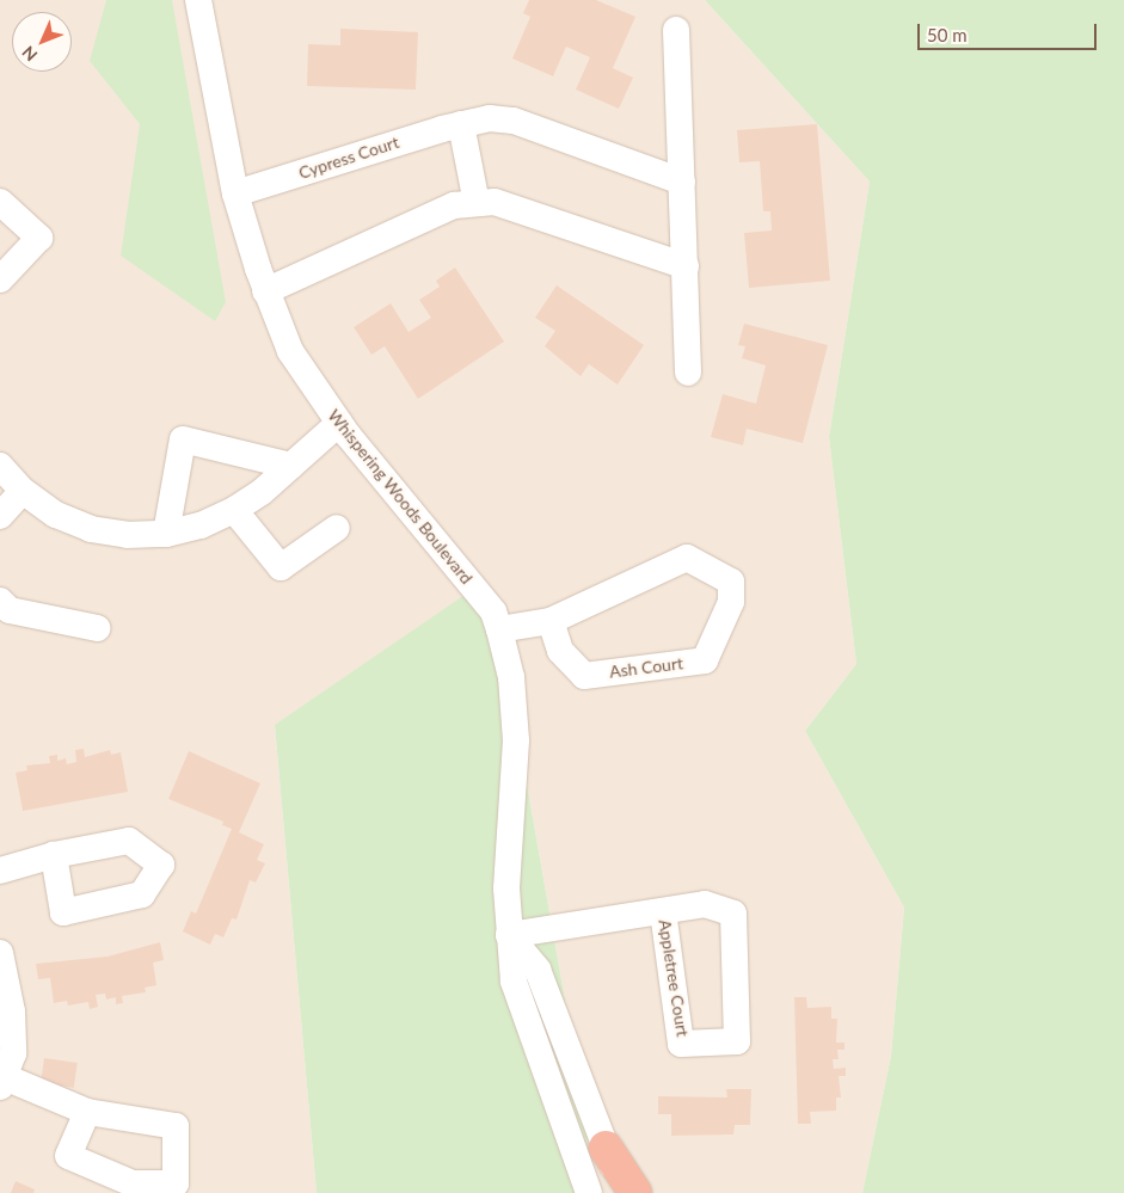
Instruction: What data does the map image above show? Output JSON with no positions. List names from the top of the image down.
{
  "streets": {
    "street": [
      "Cypress Court",
      "Whispering Woods Boulevard",
      "Ash Court",
      "Appletree Court"
    ]
  },
  "crossings": [
    ["Cypress Court", "Whispering Woods Boulevard"],
    ["Whispering Woods Boulevard", "Ash Court"],
    ["Whispering Woods Boulevard", "Appletree Court"]
  ],
  "scale_bar": "50 m",
  "north": "bottom left"
}
